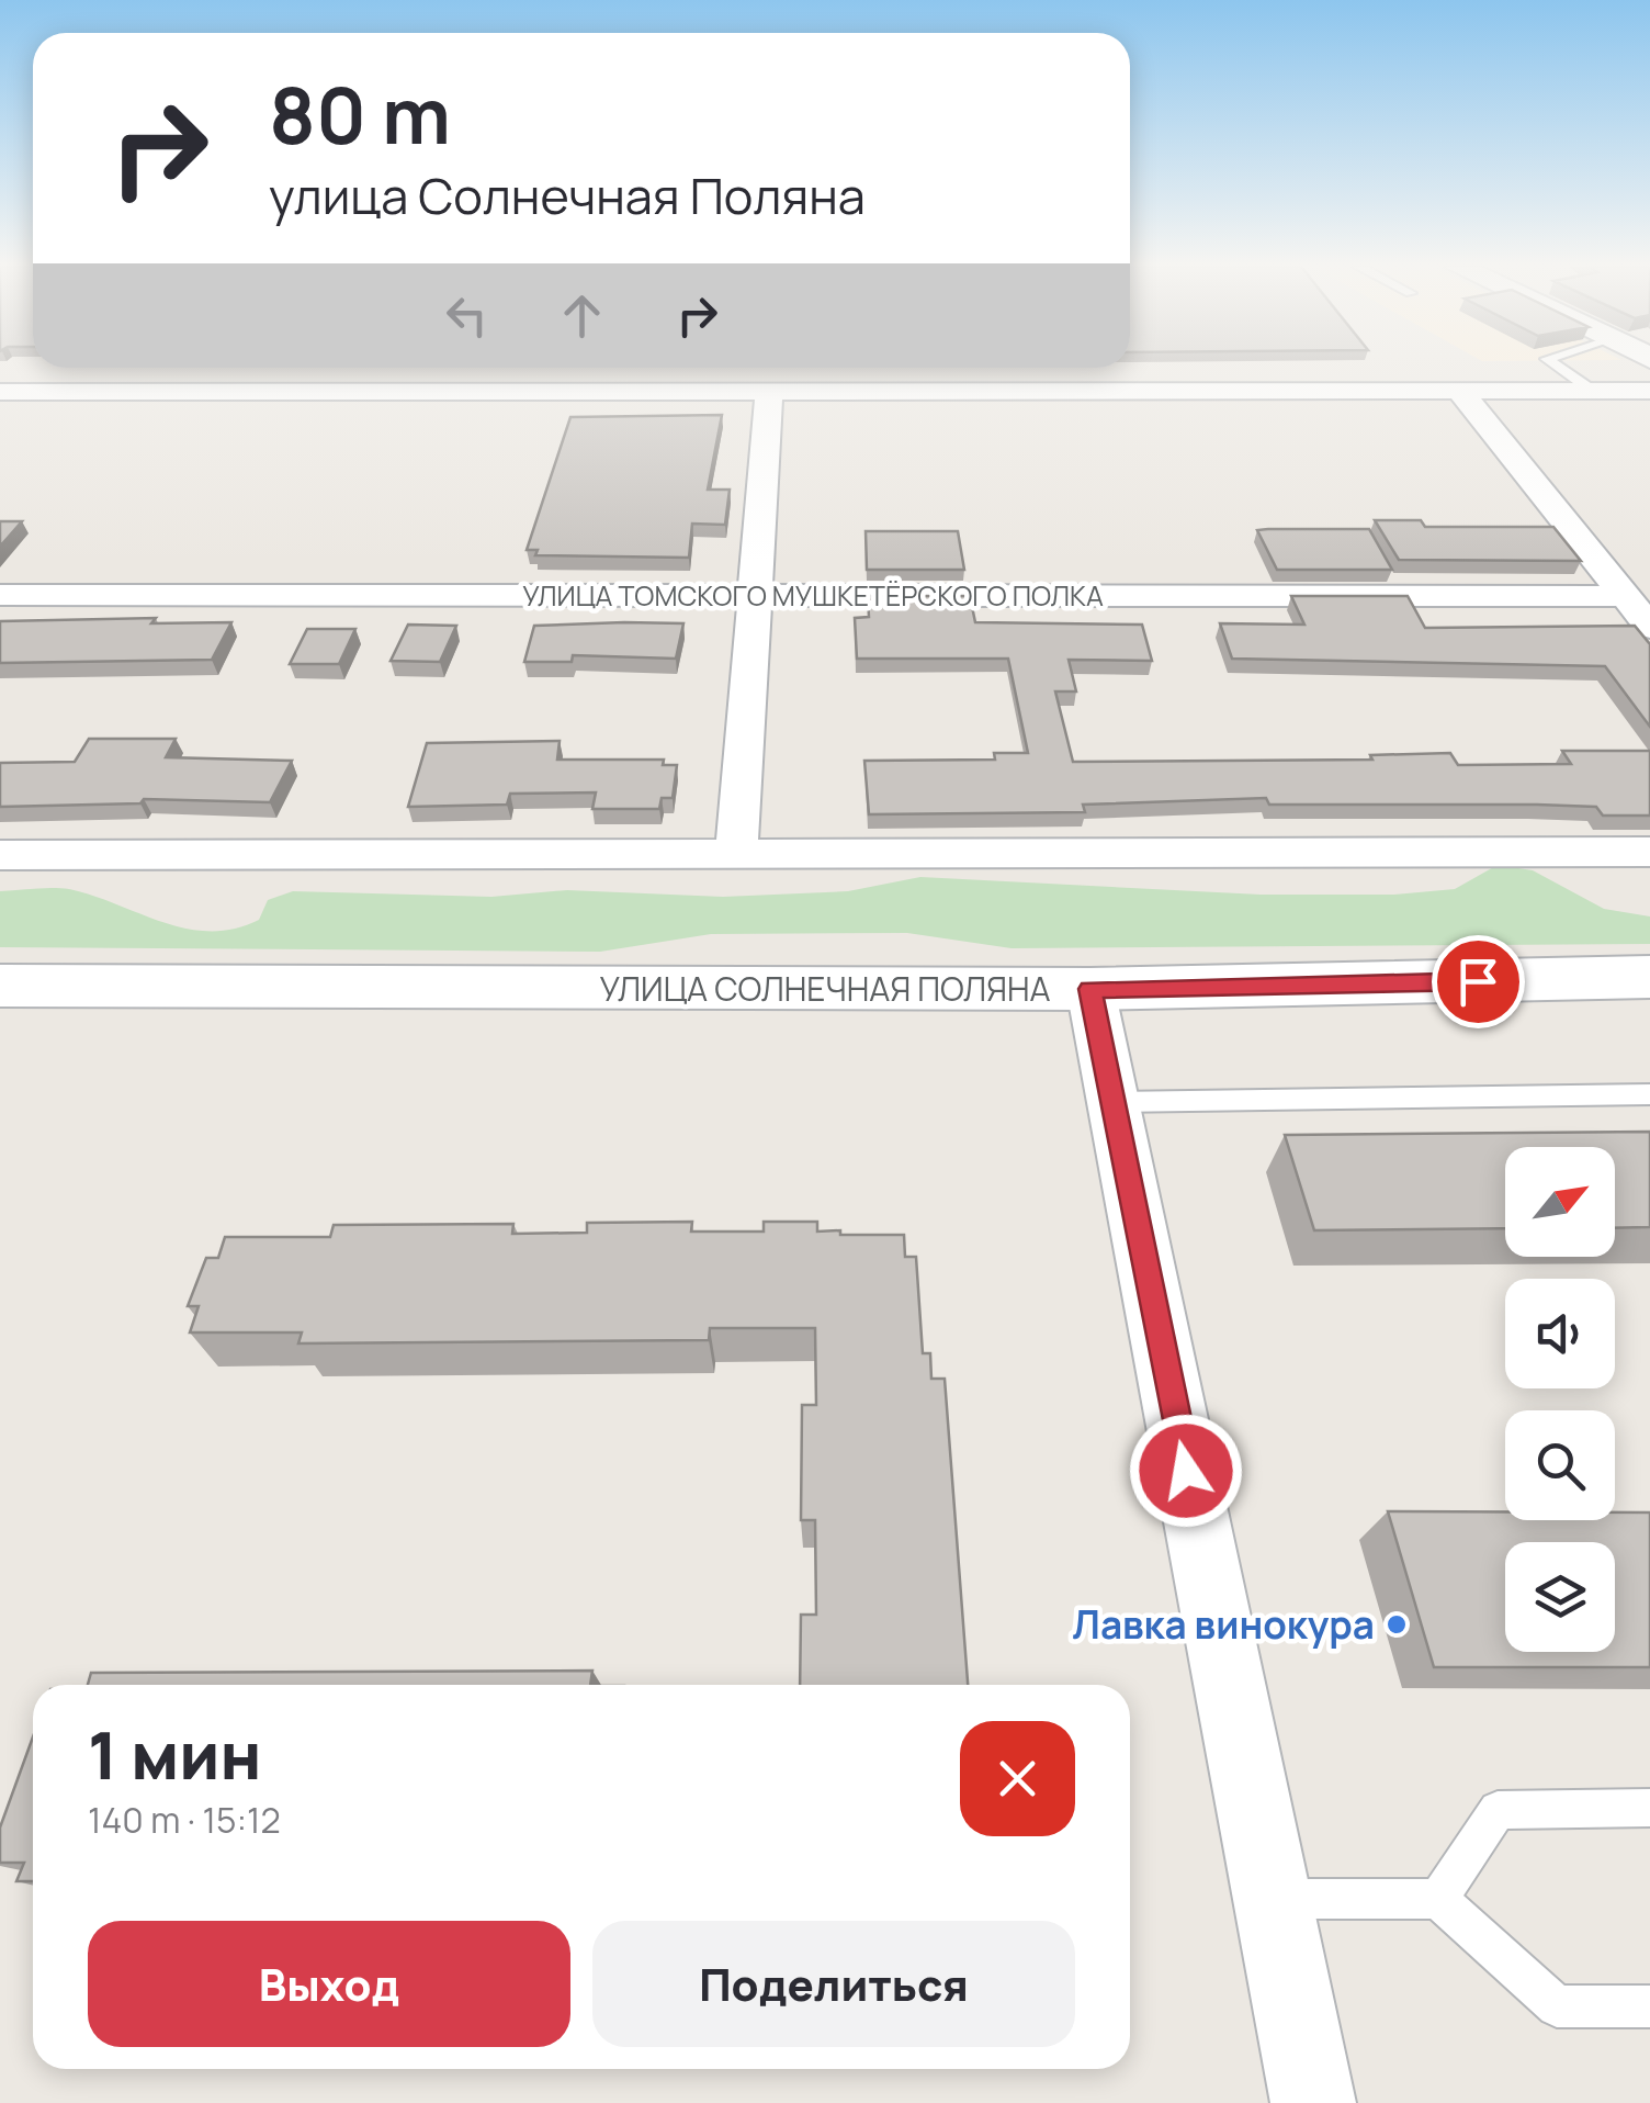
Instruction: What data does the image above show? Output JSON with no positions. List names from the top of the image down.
{
  "streets": {
    "street": ["УЛИЦА ТОМСКОГО МУШКЕТЁРСКОГО ПОЛКА", "УЛИЦА СОЛНЕЧНАЯ ПОЛЯНА"]
  },
  "places": ["Лавка винокура"],
  "north": "top right",
  "page": {
    "turn": ["80 m", "улица Солнечная Поляна"],
    "heading": ["1 мин", "140 m · 15:12"],
    "buttons": ["Выход", "Поделиться"]
  }
}
